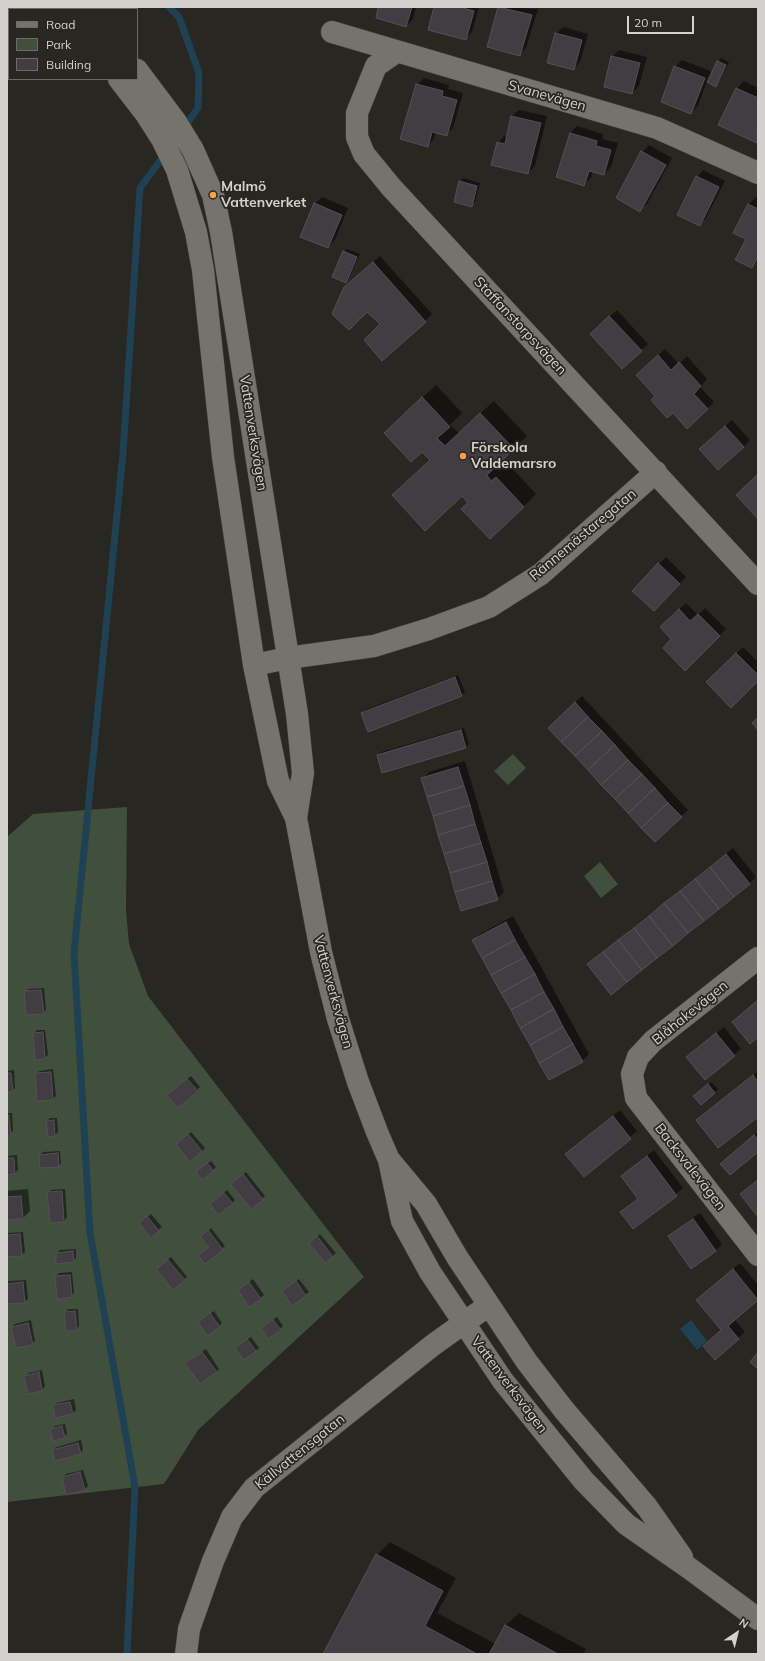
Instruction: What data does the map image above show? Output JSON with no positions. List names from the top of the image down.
{
  "streets": {
    "street": [
      "Svanevägen",
      "Staffanstorpsvägen",
      "Vattenverksvägen",
      "Rännemästaregatan",
      "Blåhakevägen",
      "Backsvalevägen",
      "Källvattensgatan"
    ]
  },
  "crossings": [
    ["Svanevägen", "Staffanstorpsvägen"],
    ["Staffanstorpsvägen", "Rännemästaregatan"],
    ["Vattenverksvägen", "Rännemästaregatan"],
    ["Vattenverksvägen", "Källvattensgatan"],
    ["Blåhakevägen", "Backsvalevägen"]
  ],
  "places": ["Malmö Vattenverket", "Förskola Valdemarsro"],
  "legend": ["Road", "Park", "Building"],
  "scale_bar": "20 m",
  "north": "top right"
}
